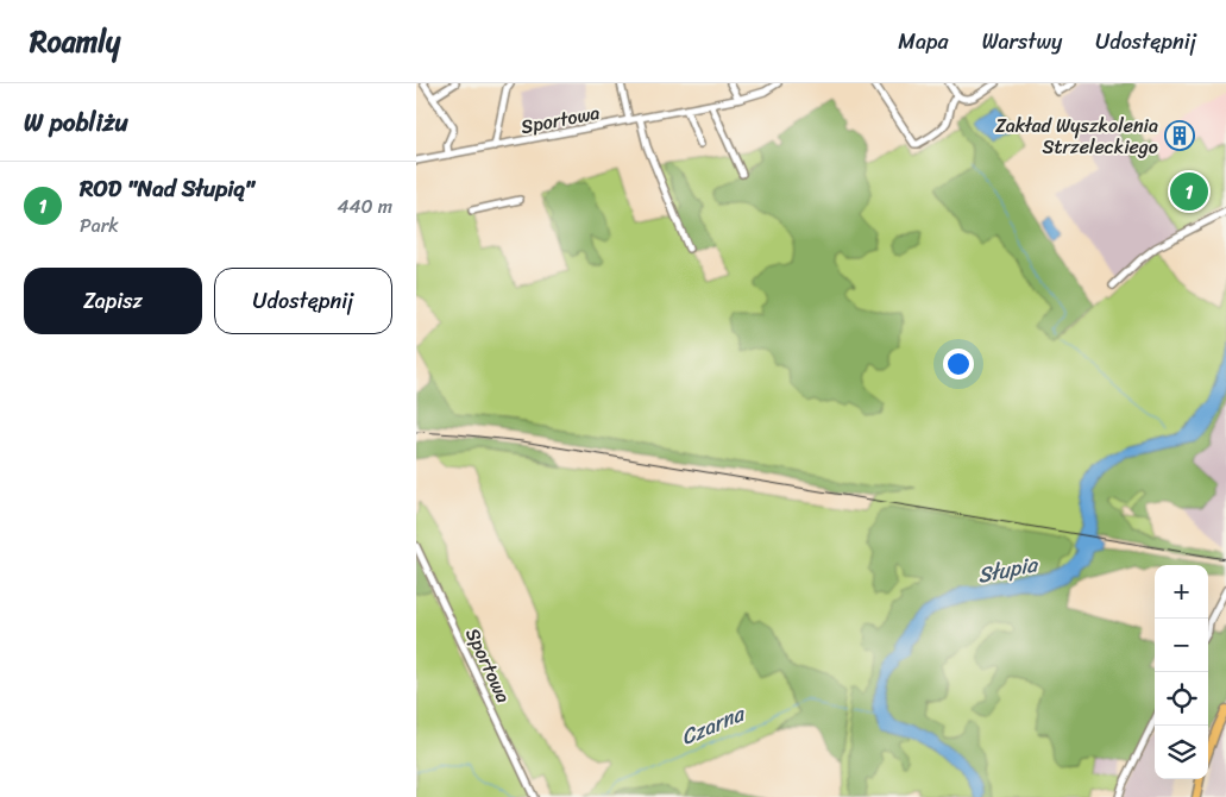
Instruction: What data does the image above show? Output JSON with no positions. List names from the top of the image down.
{
  "streets": {
    "street": ["Sportowa"]
  },
  "water": ["Słupia", "Czarna"],
  "places": {
    "building": ["Zakład Wyszkolenia Strzeleckiego"]
  },
  "page": {
    "header": "Roamly",
    "nav": ["Mapa", "Warstwy", "Udostępnij"],
    "heading": "W pobliżu",
    "list": [
      {
        "mark": "1",
        "name": "ROD \"Nad Słupią\"",
        "note": "Park",
        "value": "440 m"
      }
    ],
    "pins": "1",
    "buttons": ["Zapisz", "Udostępnij"],
    "map_buttons": ["+", "−"]
  }
}
